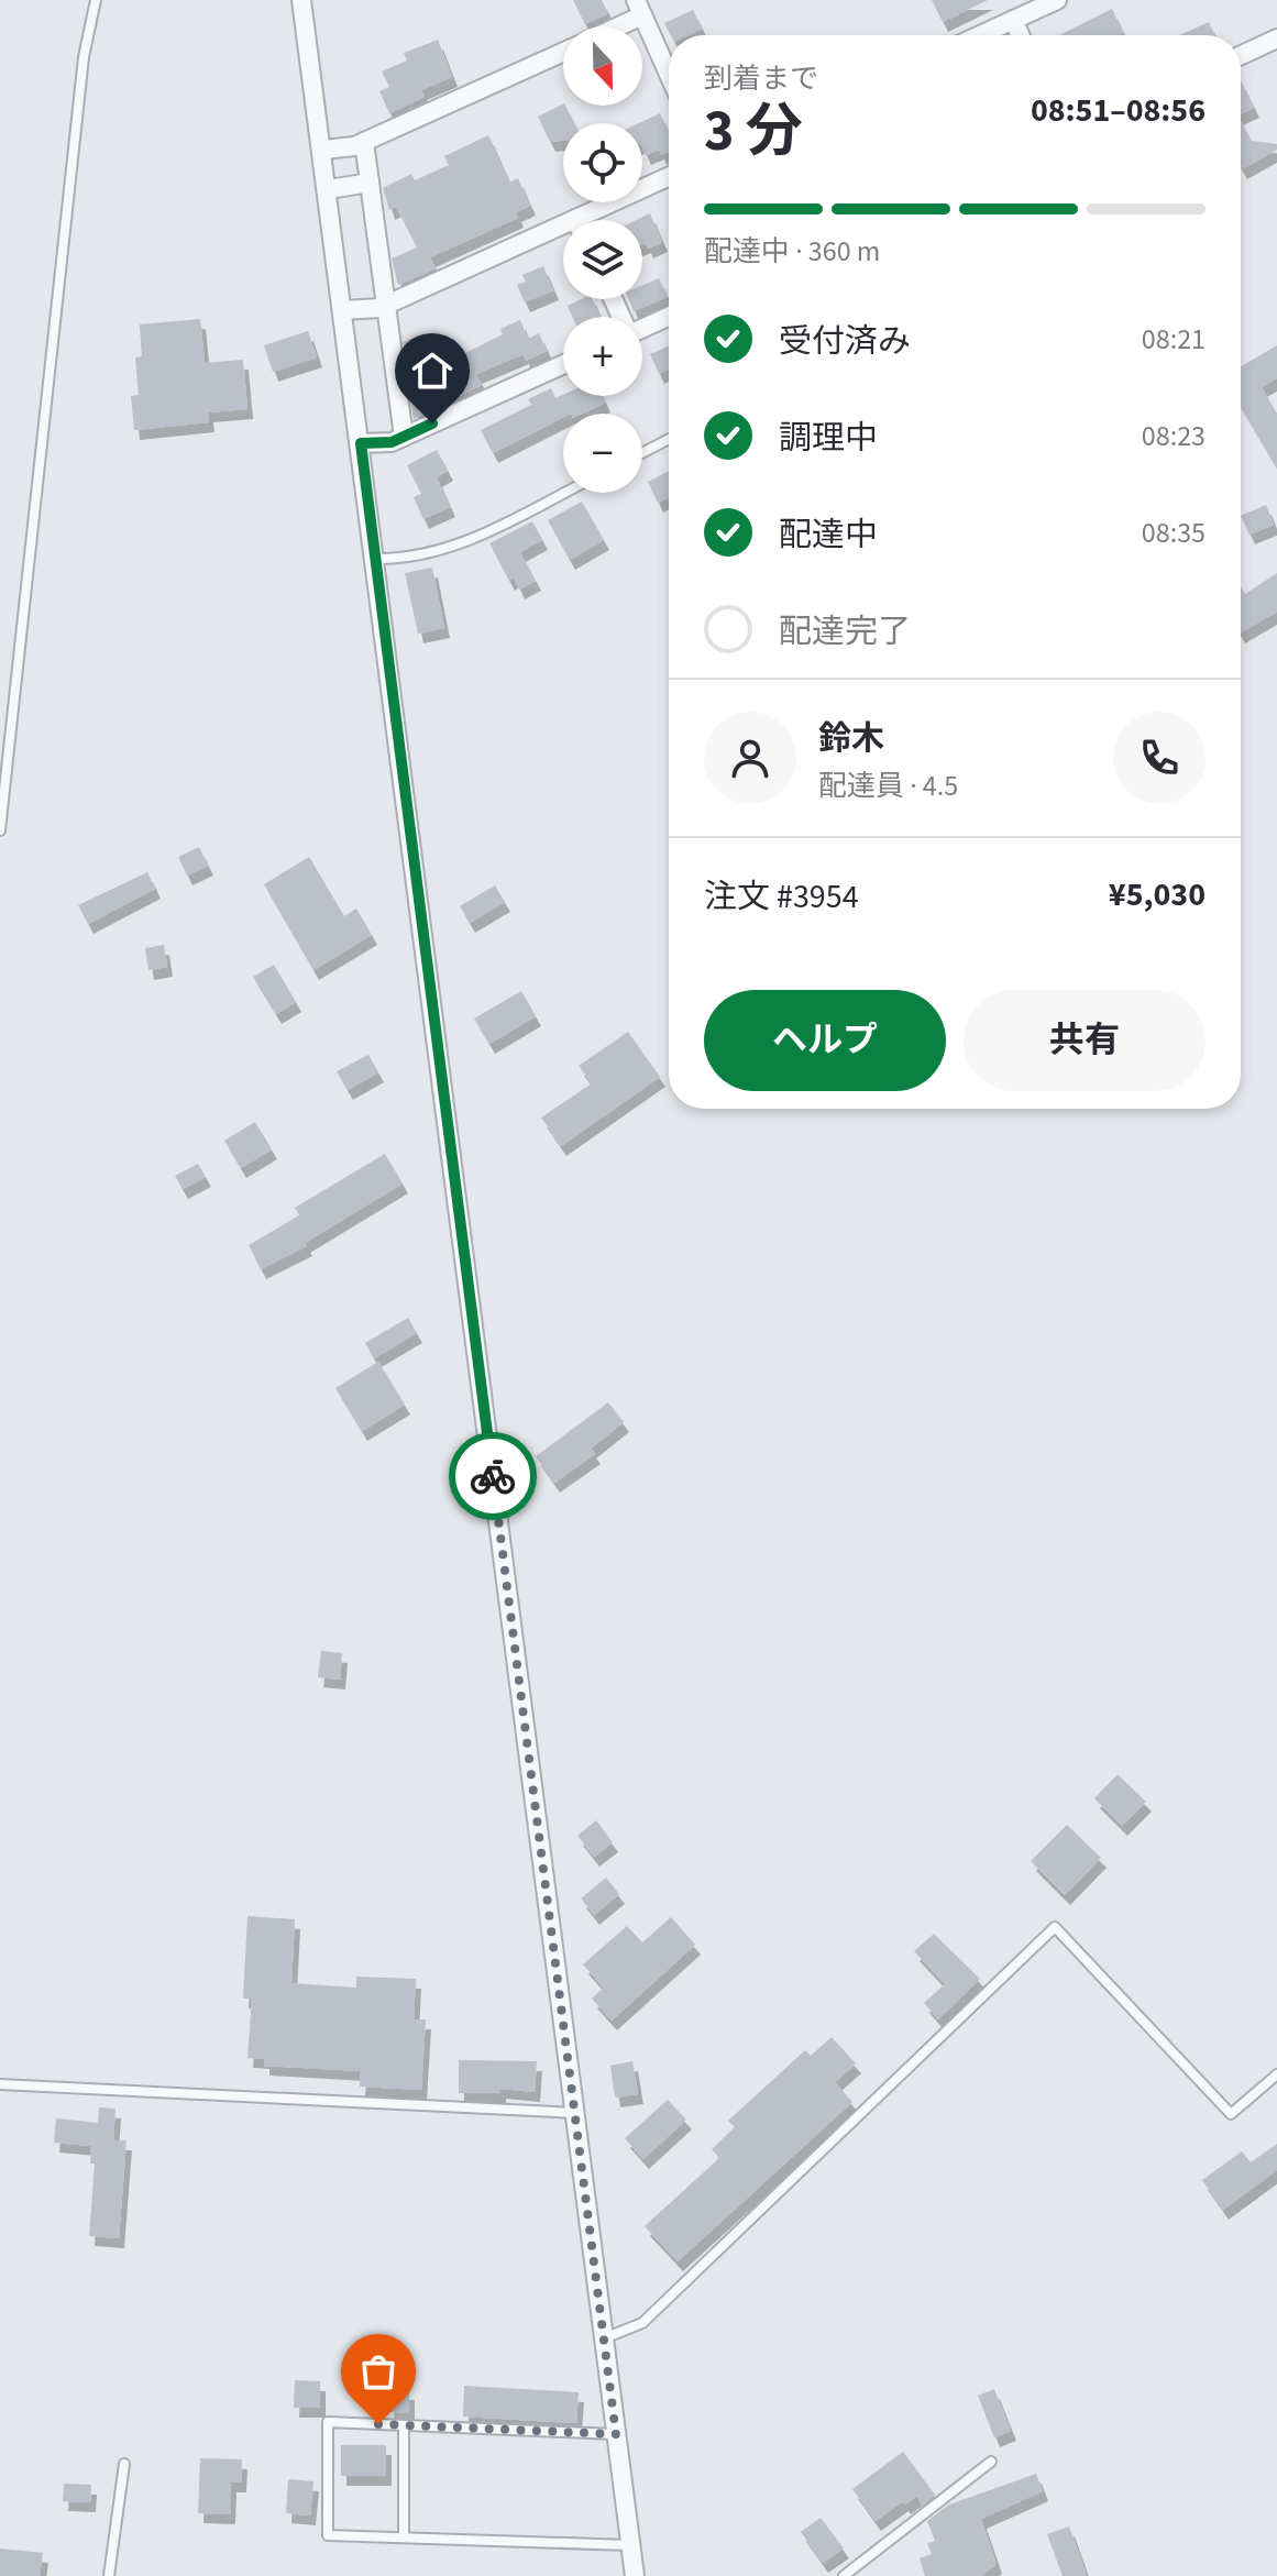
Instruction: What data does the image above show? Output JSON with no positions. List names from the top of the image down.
{
  "north": "bottom",
  "page": {
    "map_buttons": ["+", "−"],
    "heading": ["3 分", "到着まで", "08:51–08:56"],
    "panel": [
      "鈴木",
      "配達員 · 4.5",
      "注文 #3954",
      "¥5,030"
    ],
    "bar": "配達中 · 360 m",
    "list": [
      ["受付済み", "08:21"],
      ["調理中", "08:23"],
      ["配達中", "08:35"],
      "配達完了"
    ],
    "buttons": ["ヘルプ", "共有"]
  }
}
